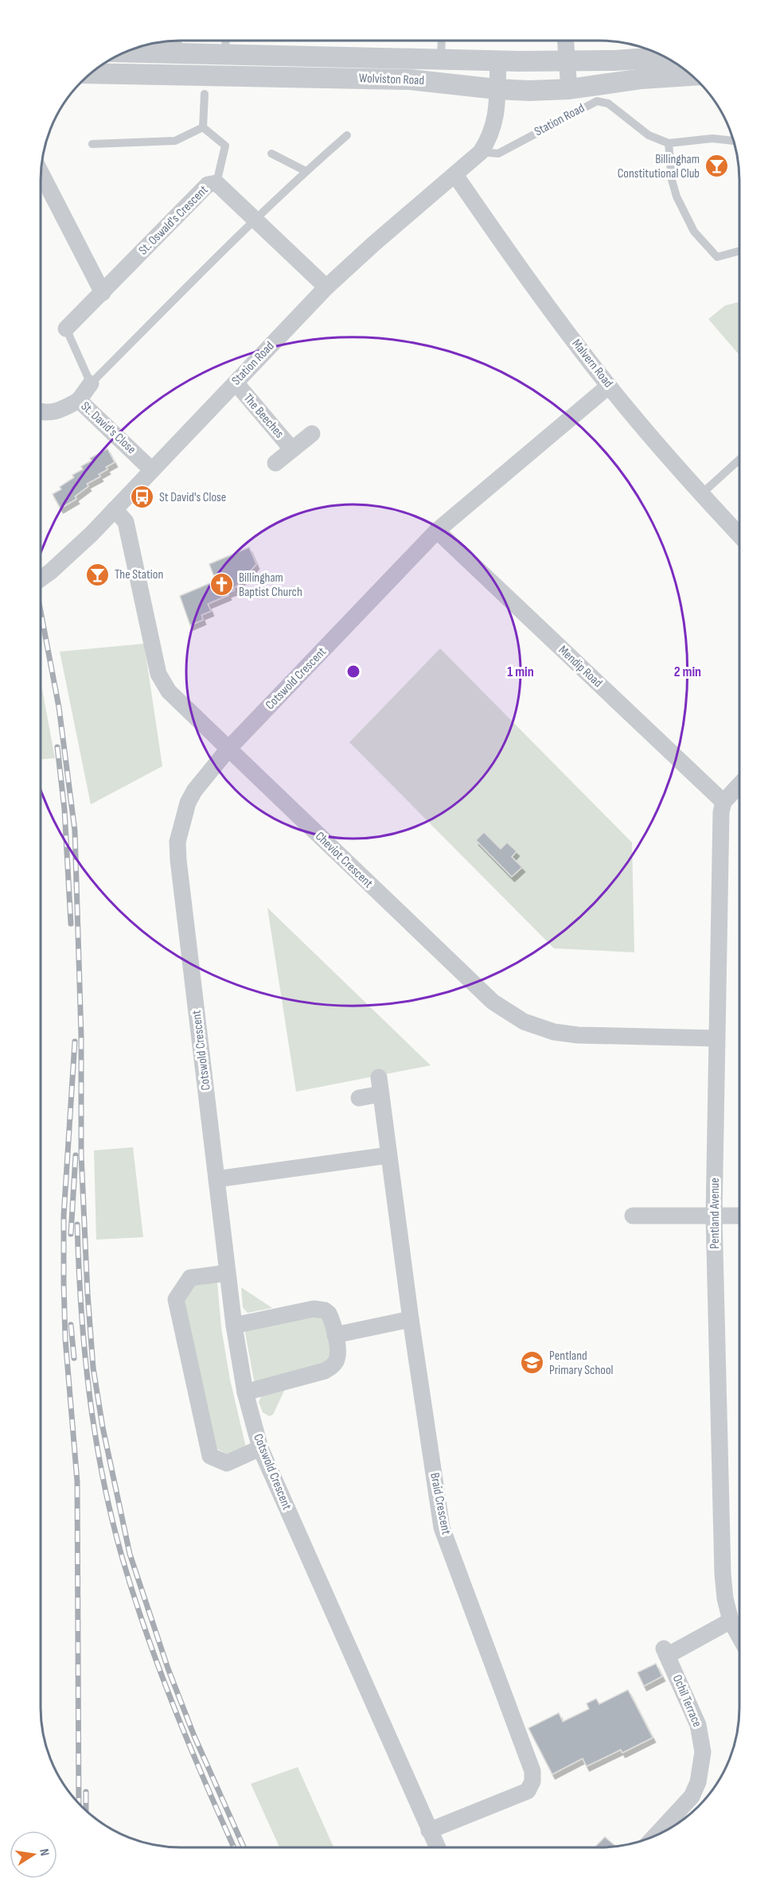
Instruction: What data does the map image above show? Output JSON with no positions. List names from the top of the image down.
{
  "streets": {
    "street": [
      "Wolviston Road",
      "Station Road",
      "St. Oswald's Crescent",
      "Malvern Road",
      "The Beeches",
      "St. David's Close",
      "Mendip Road",
      "Cotswold Crescent",
      "Cheviot Crescent",
      "Pentland Avenue",
      "Braid Crescent",
      "Ochil Terrace"
    ]
  },
  "crossings": [
    ["Wolviston Road", "Station Road"],
    ["Station Road", "St. Oswald's Crescent"],
    ["Station Road", "Malvern Road"],
    ["Station Road", "The Beeches"],
    ["Station Road", "St. David's Close"],
    ["Station Road", "Cheviot Crescent"],
    ["Malvern Road", "Cotswold Crescent"],
    ["Mendip Road", "Cotswold Crescent"],
    ["Mendip Road", "Pentland Avenue"],
    ["Cotswold Crescent", "Cheviot Crescent"],
    ["Cotswold Crescent", "Braid Crescent"],
    ["Cheviot Crescent", "Pentland Avenue"],
    ["Pentland Avenue", "Ochil Terrace"]
  ],
  "places": {
    "bar": ["Billingham Constitutional Club", "The Station"],
    "bus stop": ["St David's Close"],
    "church": ["Billingham Baptist Church"],
    "school or university": ["Pentland Primary School"]
  },
  "north": "right",
  "rings": ["1 min", "2 min"]
}
